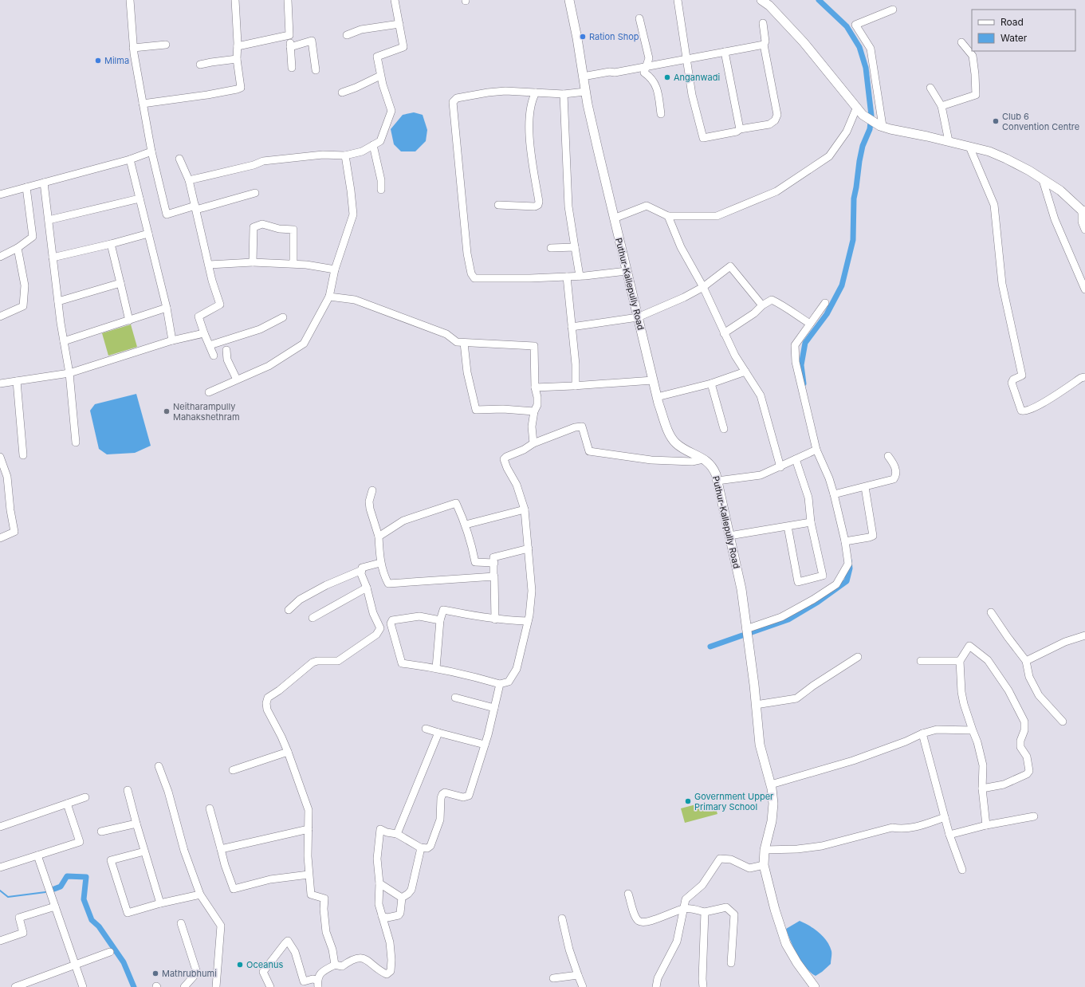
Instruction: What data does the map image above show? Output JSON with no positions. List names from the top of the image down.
{
  "streets": {
    "main road": ["Puthur-Kallepully Road"]
  },
  "places": [
    "Ration Shop",
    "Milma",
    "Anganwadi",
    "Club 6 Convention Centre",
    "Neitharampully Mahakshethram",
    "Government Upper Primary School",
    "Oceanus",
    "Mathrubhumi"
  ],
  "legend": ["Road", "Water"]
}
